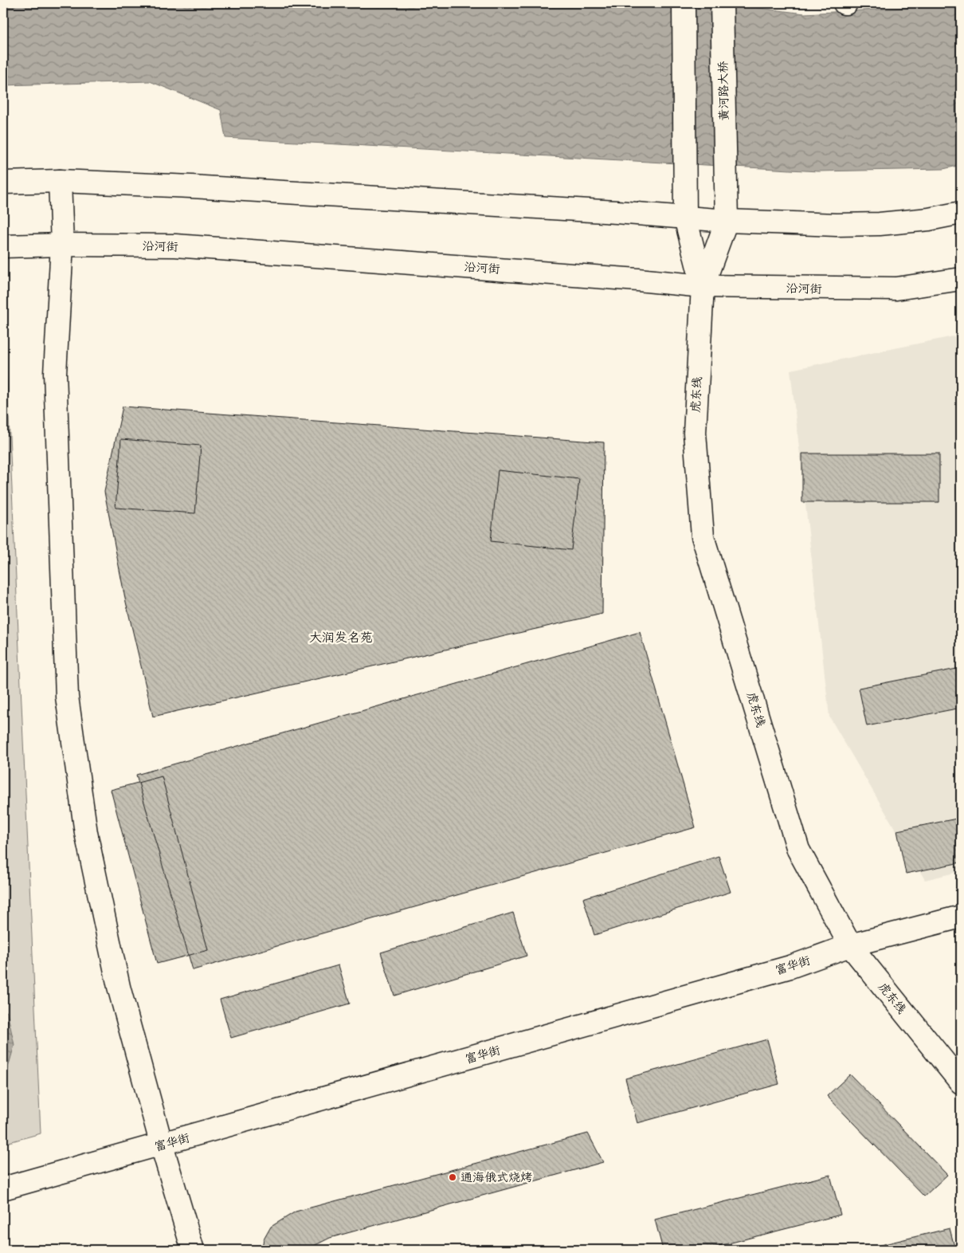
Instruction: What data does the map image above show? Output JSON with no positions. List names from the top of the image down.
{
  "streets": {
    "main road": [
      "黄河路大桥",
      "沿河街",
      "虎东线",
      "富华街"
    ]
  },
  "crossings": [
    ["沿河街", "虎东线"],
    ["虎东线", "富华街"]
  ],
  "districts": ["大润发名苑"],
  "places": ["通海俄式烧烤"]
}
